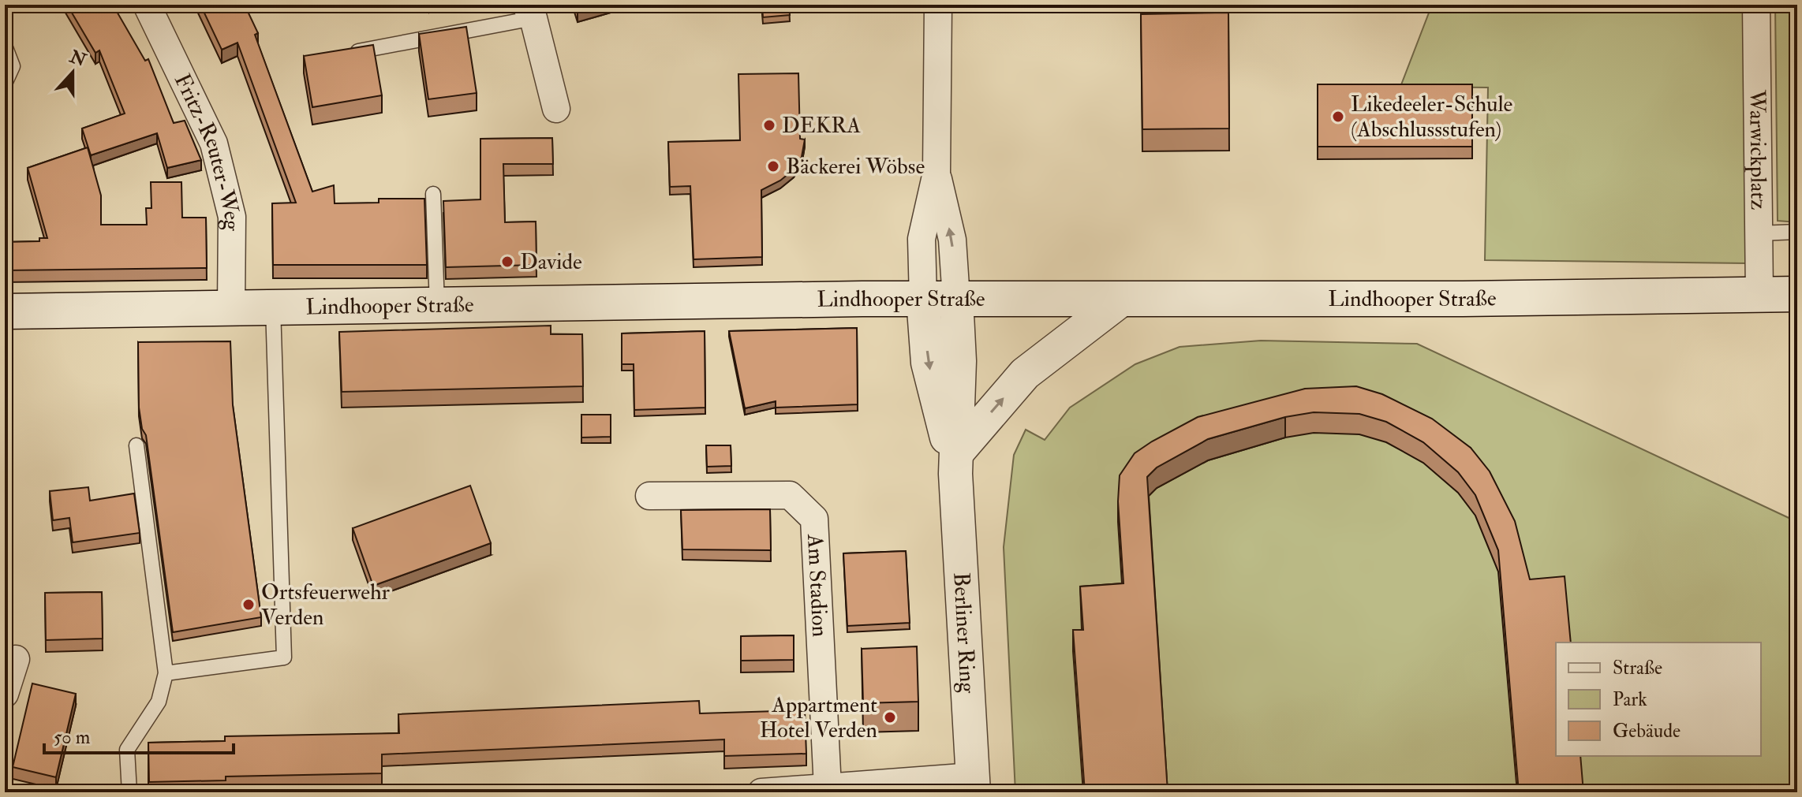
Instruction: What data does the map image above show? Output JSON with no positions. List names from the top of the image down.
{
  "streets": {
    "main road": ["Lindhooper Straße"],
    "street": [
      "Warwickplatz",
      "Fritz-Reuter-Weg",
      "Am Stadion",
      "Berliner Ring"
    ]
  },
  "crossings": [
    ["Warwickplatz", "Lindhooper Straße"],
    ["Fritz-Reuter-Weg", "Lindhooper Straße"],
    ["Lindhooper Straße", "Berliner Ring"]
  ],
  "places": [
    "Likedeeler-Schule (Abschlussstufen)",
    "DEKRA",
    "Bäckerei Wöbse",
    "Davide",
    "Ortsfeuerwehr Verden",
    "Appartment Hotel Verden"
  ],
  "legend": ["Straße", "Park", "Gebäude"],
  "scale_bar": "50 m",
  "north": "top"
}
